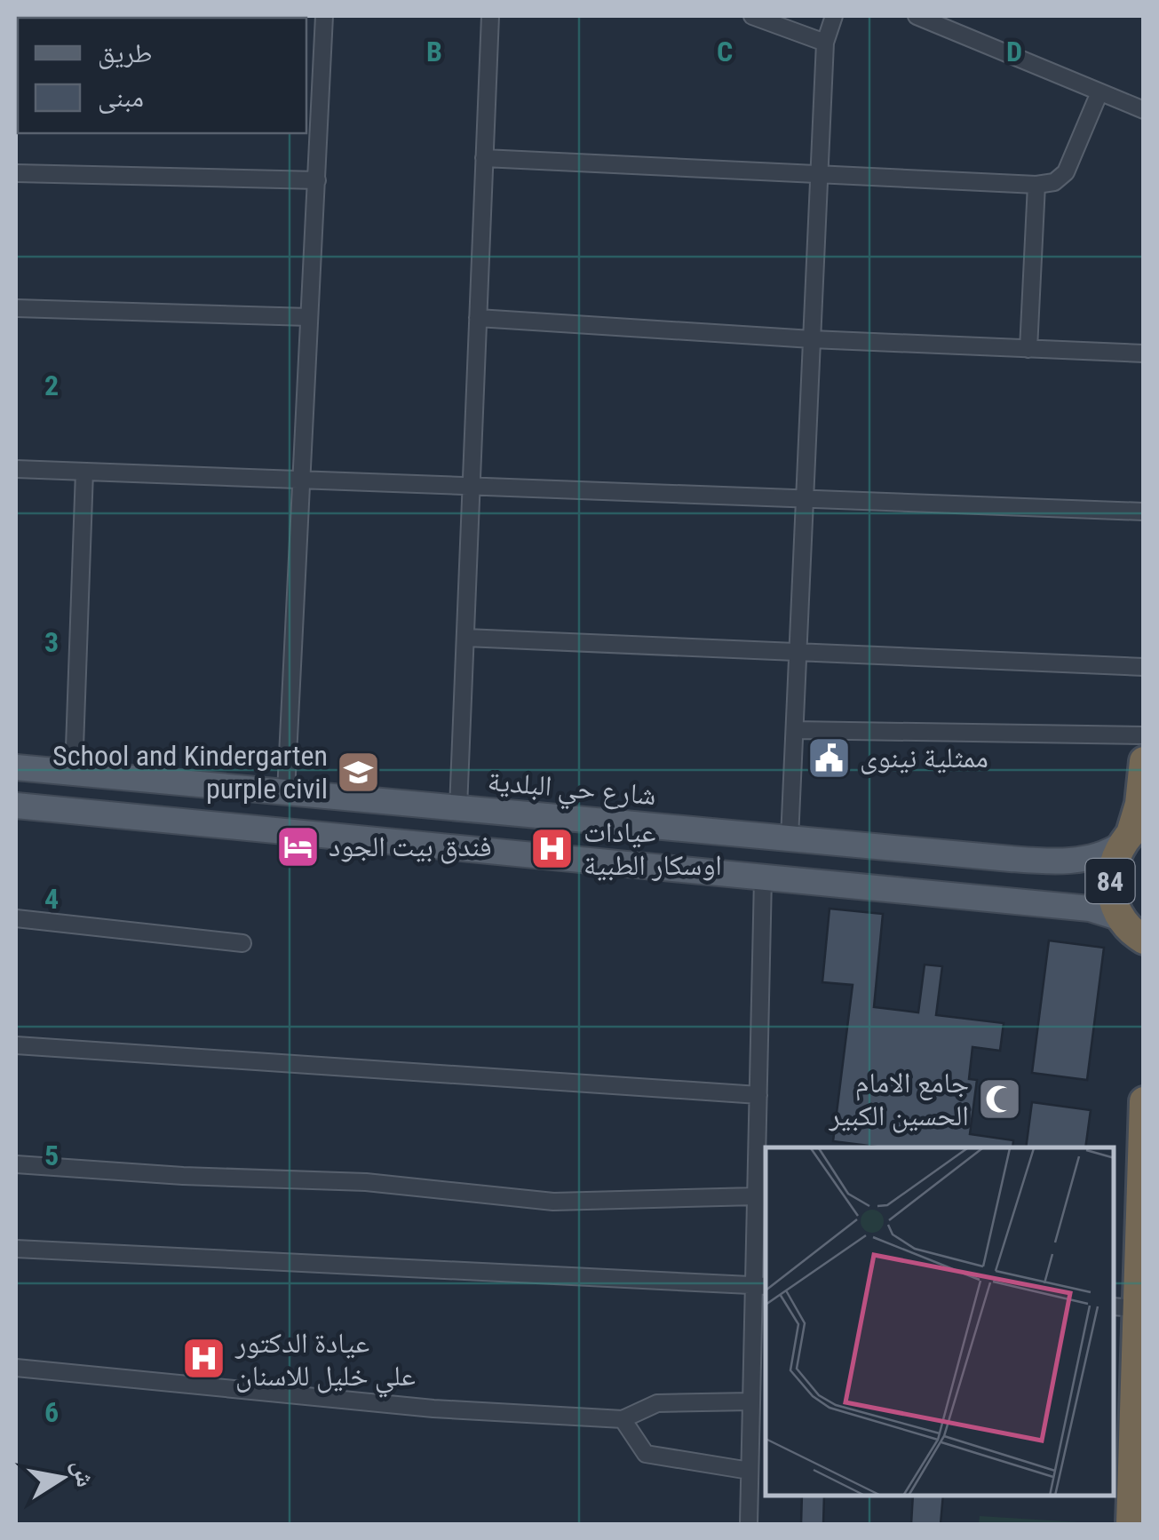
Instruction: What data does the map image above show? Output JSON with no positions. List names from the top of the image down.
{
  "streets": {
    "highway": ["84"],
    "main road": ["شارع حي البلدية"]
  },
  "crossings": [
    ["شارع حي البلدية", "84"]
  ],
  "places": {
    "public building": ["ممثلية نينوى"],
    "school or university": ["School and Kindergarten purple civil"],
    "hotel": ["فندق بيت الجود"],
    "hospital": ["عيادات اوسكار الطبية", "عيادة الدكتور علي خليل للاسنان"],
    "mosque": ["جامع الامام الحسين الكبير"]
  },
  "legend": ["طريق", "مبنى"],
  "north": "right",
  "grid": {
    "columns": ["B", "C", "D"],
    "rows": [
      "2",
      "3",
      "4",
      "5",
      "6"
    ]
  }
}
